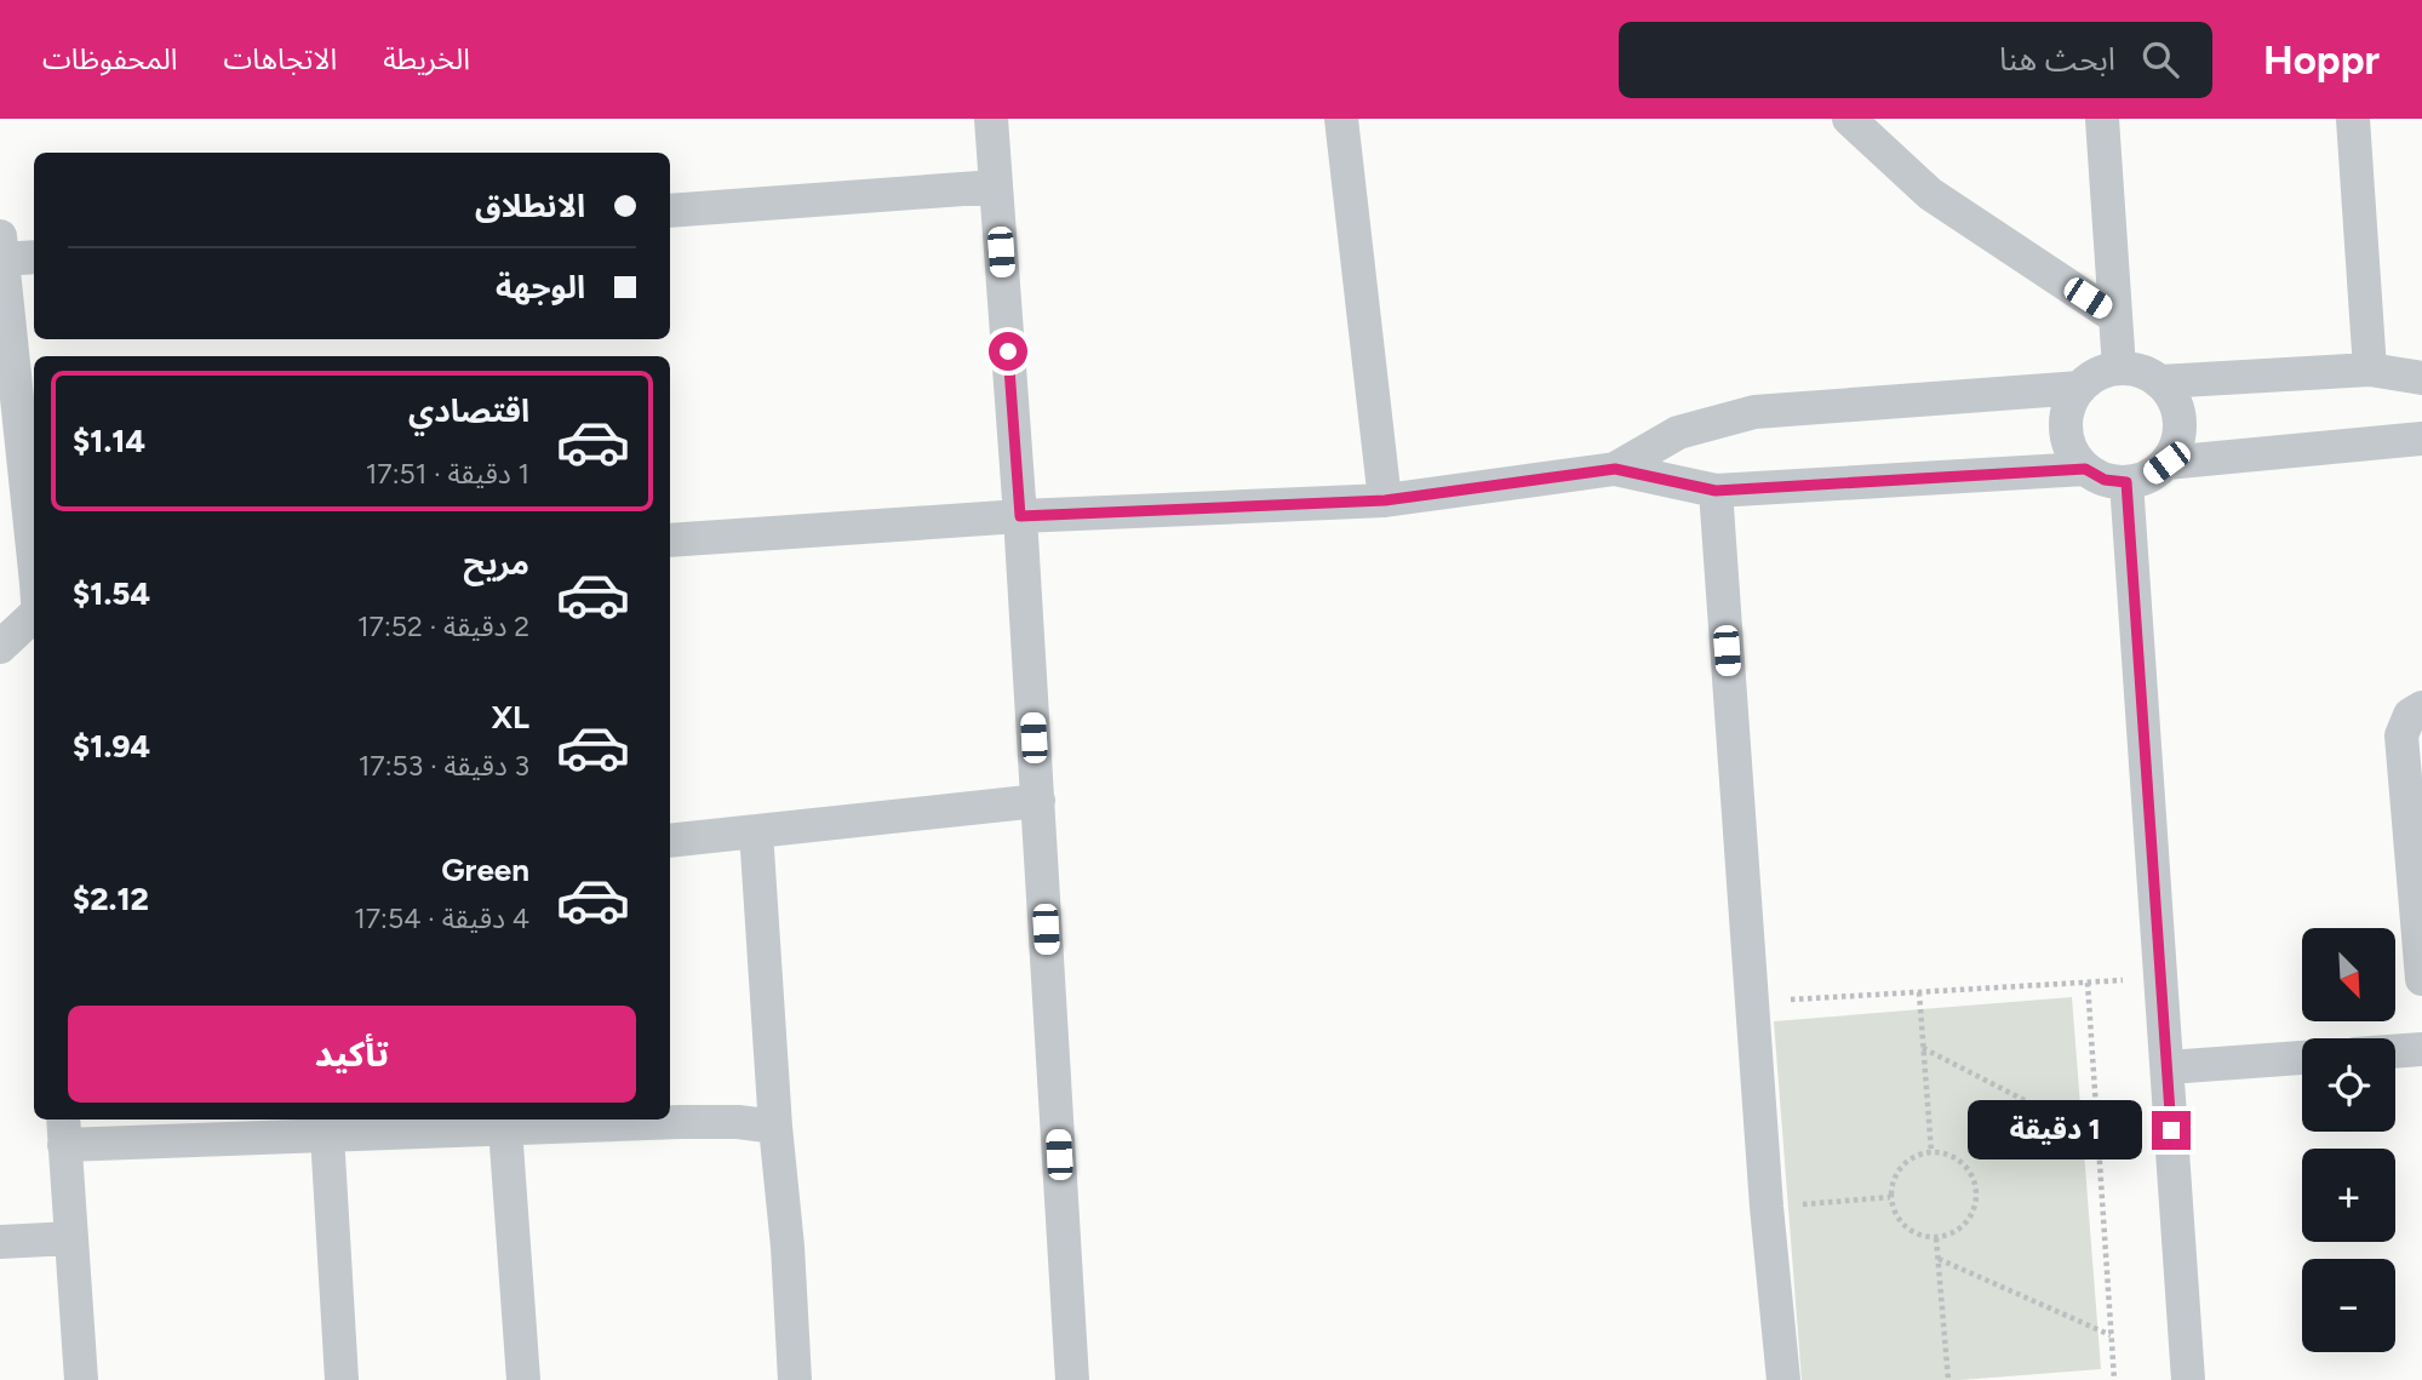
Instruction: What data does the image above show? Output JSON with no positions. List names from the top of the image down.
{
  "north": "bottom right",
  "page": {
    "header": "Hoppr",
    "search": "ابحث هنا",
    "nav": ["الخريطة", "الاتجاهات", "المحفوظات"],
    "banner": ["الانطلاق", "الوجهة"],
    "list": [
      {
        "name": "اقتصادي",
        "note": "1 دقيقة · 17:51",
        "value": "$1.14"
      },
      {
        "name": "مريح",
        "note": "2 دقيقة · 17:52",
        "value": "$1.54"
      },
      {
        "name": "XL",
        "note": "3 دقيقة · 17:53",
        "value": "$1.94"
      },
      {
        "name": "Green",
        "note": "4 دقيقة · 17:54",
        "value": "$2.12"
      }
    ],
    "map_buttons": ["+", "−"],
    "buttons": "تأكيد",
    "bubble": "1 دقيقة"
  }
}
